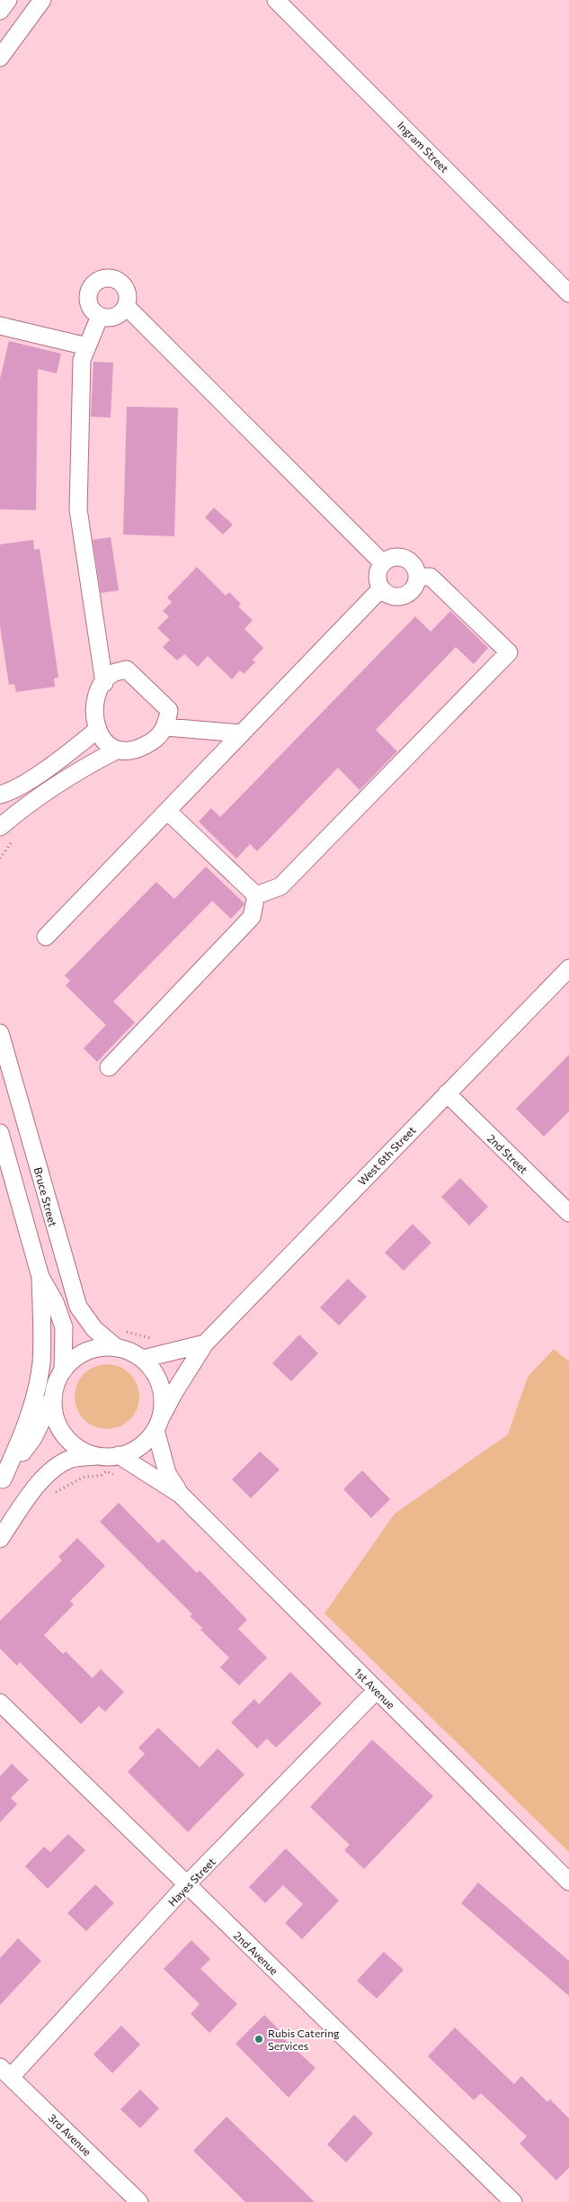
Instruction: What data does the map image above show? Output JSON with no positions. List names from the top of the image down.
{
  "streets": {
    "street": [
      "Ingram Street",
      "2nd Street",
      "West 6th Street",
      "Bruce Street",
      "1st Avenue",
      "Hayes Street",
      "2nd Avenue",
      "3rd Avenue"
    ]
  },
  "crossings": [
    ["2nd Street", "West 6th Street"],
    ["West 6th Street", "Bruce Street"],
    ["West 6th Street", "1st Avenue"],
    ["Bruce Street", "1st Avenue"],
    ["1st Avenue", "Hayes Street"],
    ["Hayes Street", "2nd Avenue"],
    ["Hayes Street", "3rd Avenue"]
  ],
  "places": ["Rubis Catering Services"]
}
